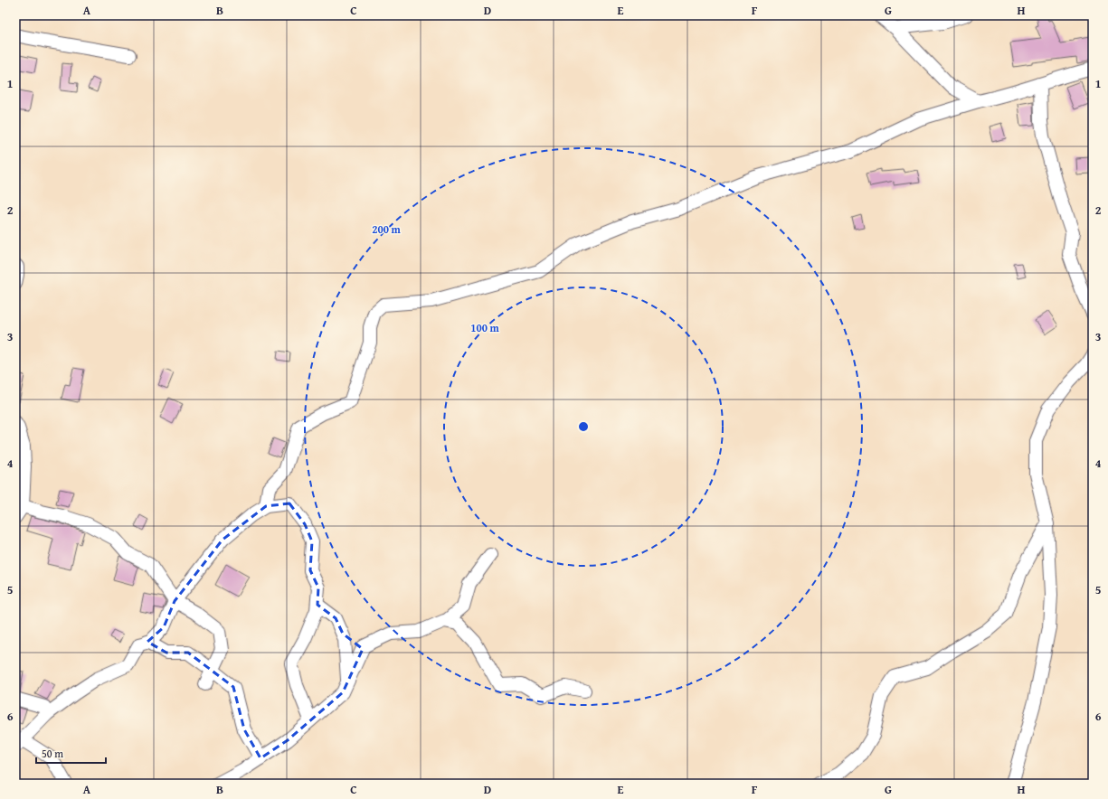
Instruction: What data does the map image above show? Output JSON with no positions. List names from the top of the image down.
{
  "scale_bar": "50 m",
  "grid": {
    "columns": [
      "A",
      "B",
      "C",
      "D",
      "E",
      "F",
      "G",
      "H"
    ],
    "rows": [
      "1",
      "2",
      "3",
      "4",
      "5",
      "6"
    ]
  },
  "rings": ["200 m", "100 m"]
}
